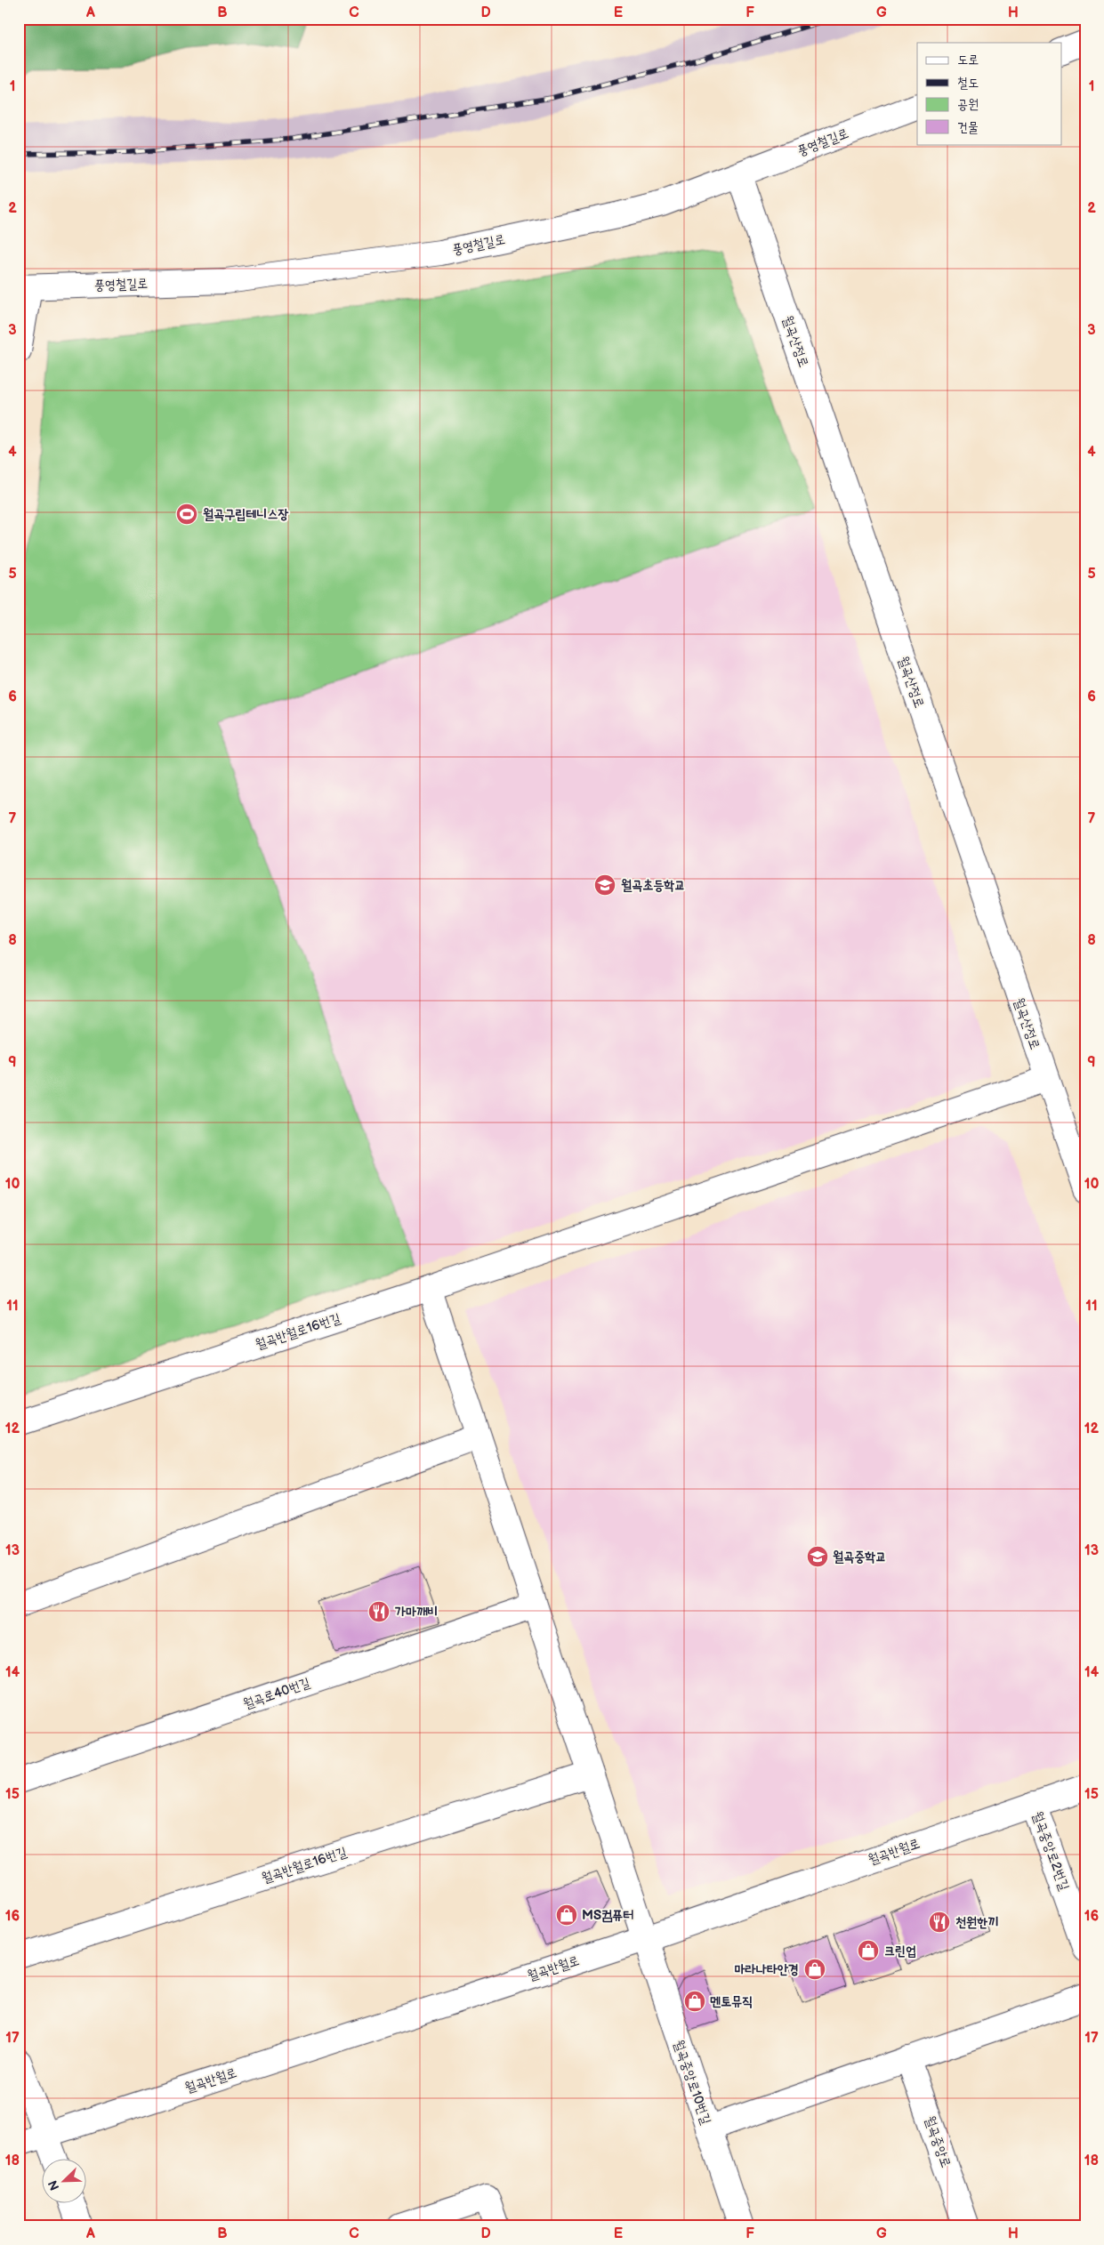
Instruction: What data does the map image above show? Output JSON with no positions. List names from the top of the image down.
{
  "streets": {
    "street": [
      "풍영철길로",
      "월곡산정로",
      "월곡반월로16번길",
      "월곡로40번길",
      "월곡중앙로2번길",
      "월곡반월로",
      "월곡중앙로10번길",
      "월곡중앙로"
    ]
  },
  "crossings": [
    ["풍영철길로", "월곡산정로"],
    ["월곡산정로", "월곡반월로16번길"],
    ["월곡중앙로2번길", "월곡반월로"],
    ["월곡반월로", "월곡중앙로10번길"]
  ],
  "places": {
    "sports": ["월곡구립테니스장"],
    "school or university": ["월곡초등학교", "월곡중학교"],
    "restaurant": ["가마깨비", "천원한끼"],
    "shop": [
      "MS컴퓨터",
      "크린업",
      "마라나타안경",
      "멘토뮤직"
    ]
  },
  "legend": [
    "도로",
    "철도",
    "공원",
    "건물"
  ],
  "north": "bottom left",
  "grid": {
    "columns": [
      "A",
      "B",
      "C",
      "D",
      "E",
      "F",
      "G",
      "H"
    ],
    "rows": [
      "1",
      "2",
      "3",
      "4",
      "5",
      "6",
      "7",
      "8",
      "9",
      "10",
      "11",
      "12",
      "13",
      "14",
      "15",
      "16",
      "17",
      "18"
    ]
  }
}
